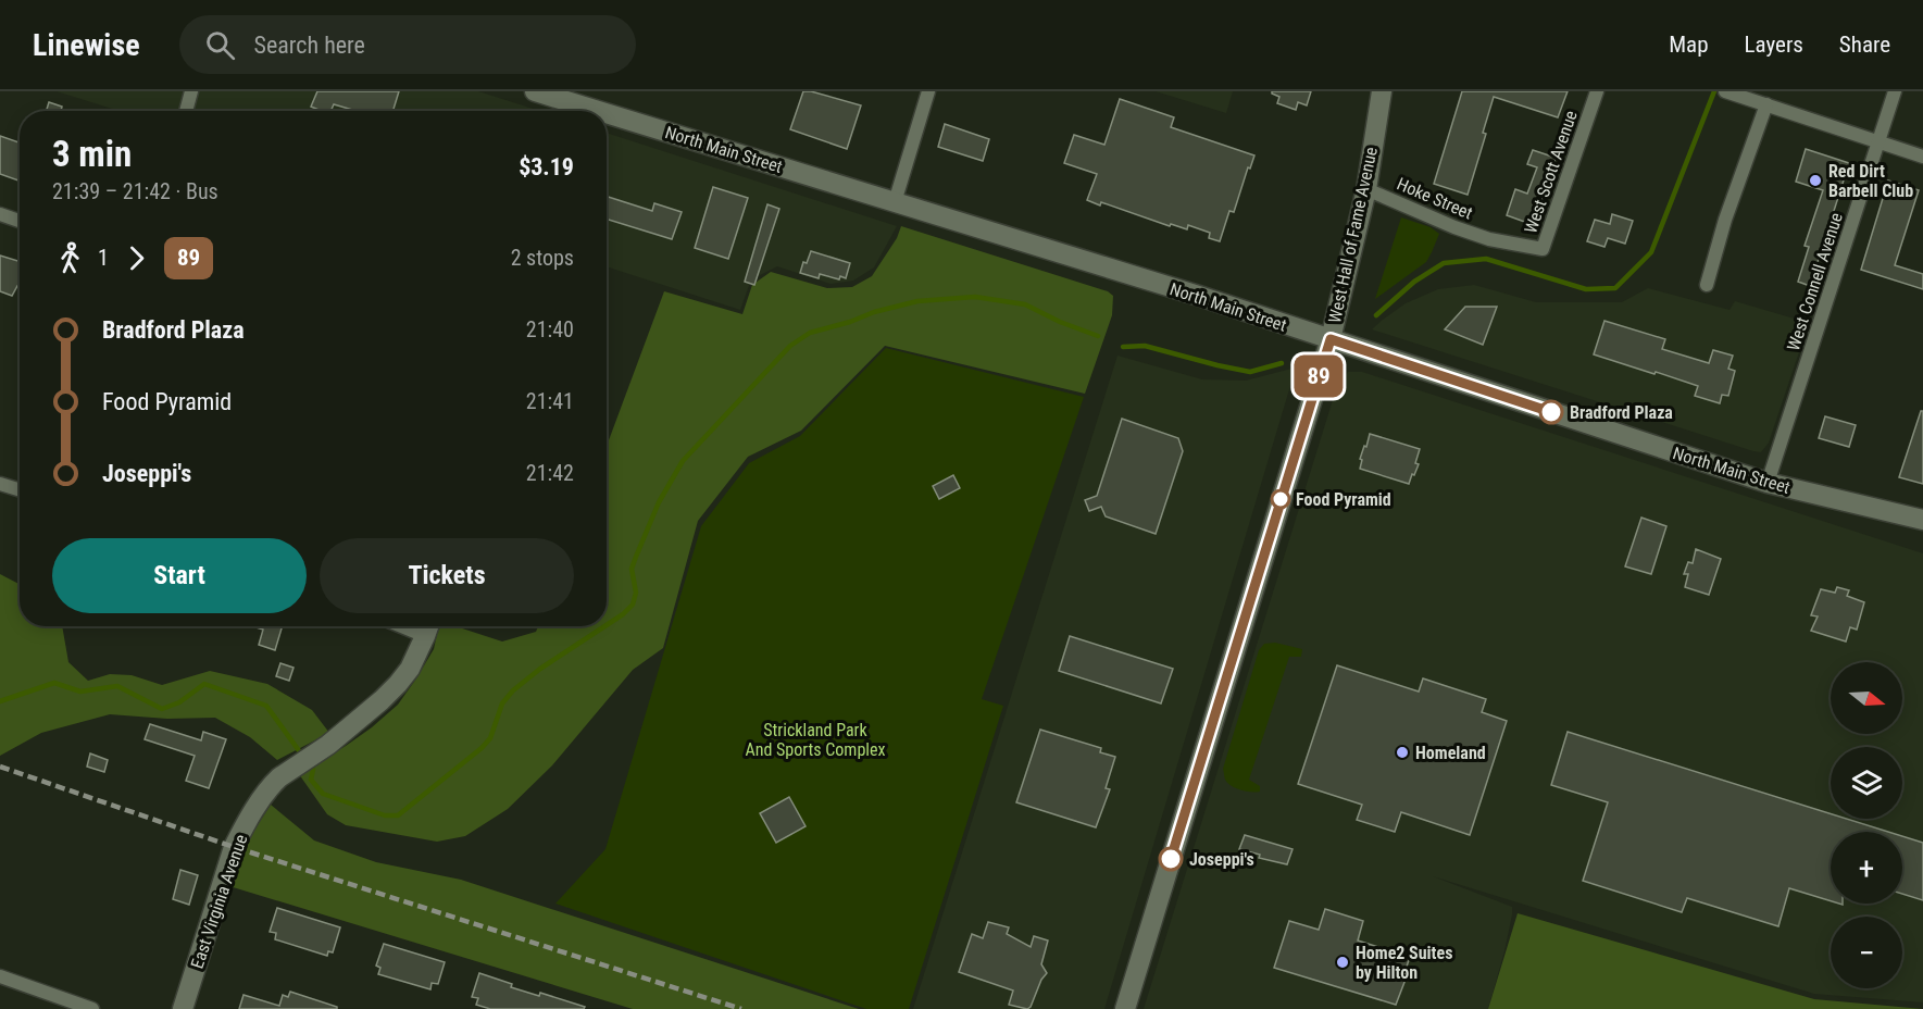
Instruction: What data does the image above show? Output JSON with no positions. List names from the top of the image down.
{
  "streets": {
    "main road": ["North Main Street", "West Hall of Fame Avenue", "East Virginia Avenue"],
    "street": ["West Scott Avenue", "Hoke Street", "West Connell Avenue"]
  },
  "crossings": [
    ["North Main Street", "West Hall of Fame Avenue"],
    ["North Main Street", "West Connell Avenue"],
    ["West Scott Avenue", "Hoke Street"],
    ["Hoke Street", "West Hall of Fame Avenue"]
  ],
  "parks": ["Strickland Park And Sports Complex"],
  "places": [
    "Red Dirt Barbell Club",
    "Bradford Plaza",
    "Food Pyramid",
    "Homeland",
    "Joseppi's",
    "Home2 Suites by Hilton"
  ],
  "lines": ["bus line 89"],
  "north": "right",
  "page": {
    "header": "Linewise",
    "search": "Search here",
    "nav": ["Map", "Layers", "Share"],
    "on_map": "89",
    "heading": ["3 min", "21:39 – 21:42 · Bus", "$3.19"],
    "legs": ["1", "89", "2 stops"],
    "list": [
      {
        "name": "Bradford Plaza",
        "value": "21:40"
      },
      {
        "name": "Food Pyramid",
        "value": "21:41"
      },
      {
        "name": "Joseppi's",
        "value": "21:42"
      }
    ],
    "buttons": ["Start", "Tickets"],
    "map_buttons": ["+", "−"]
  }
}
